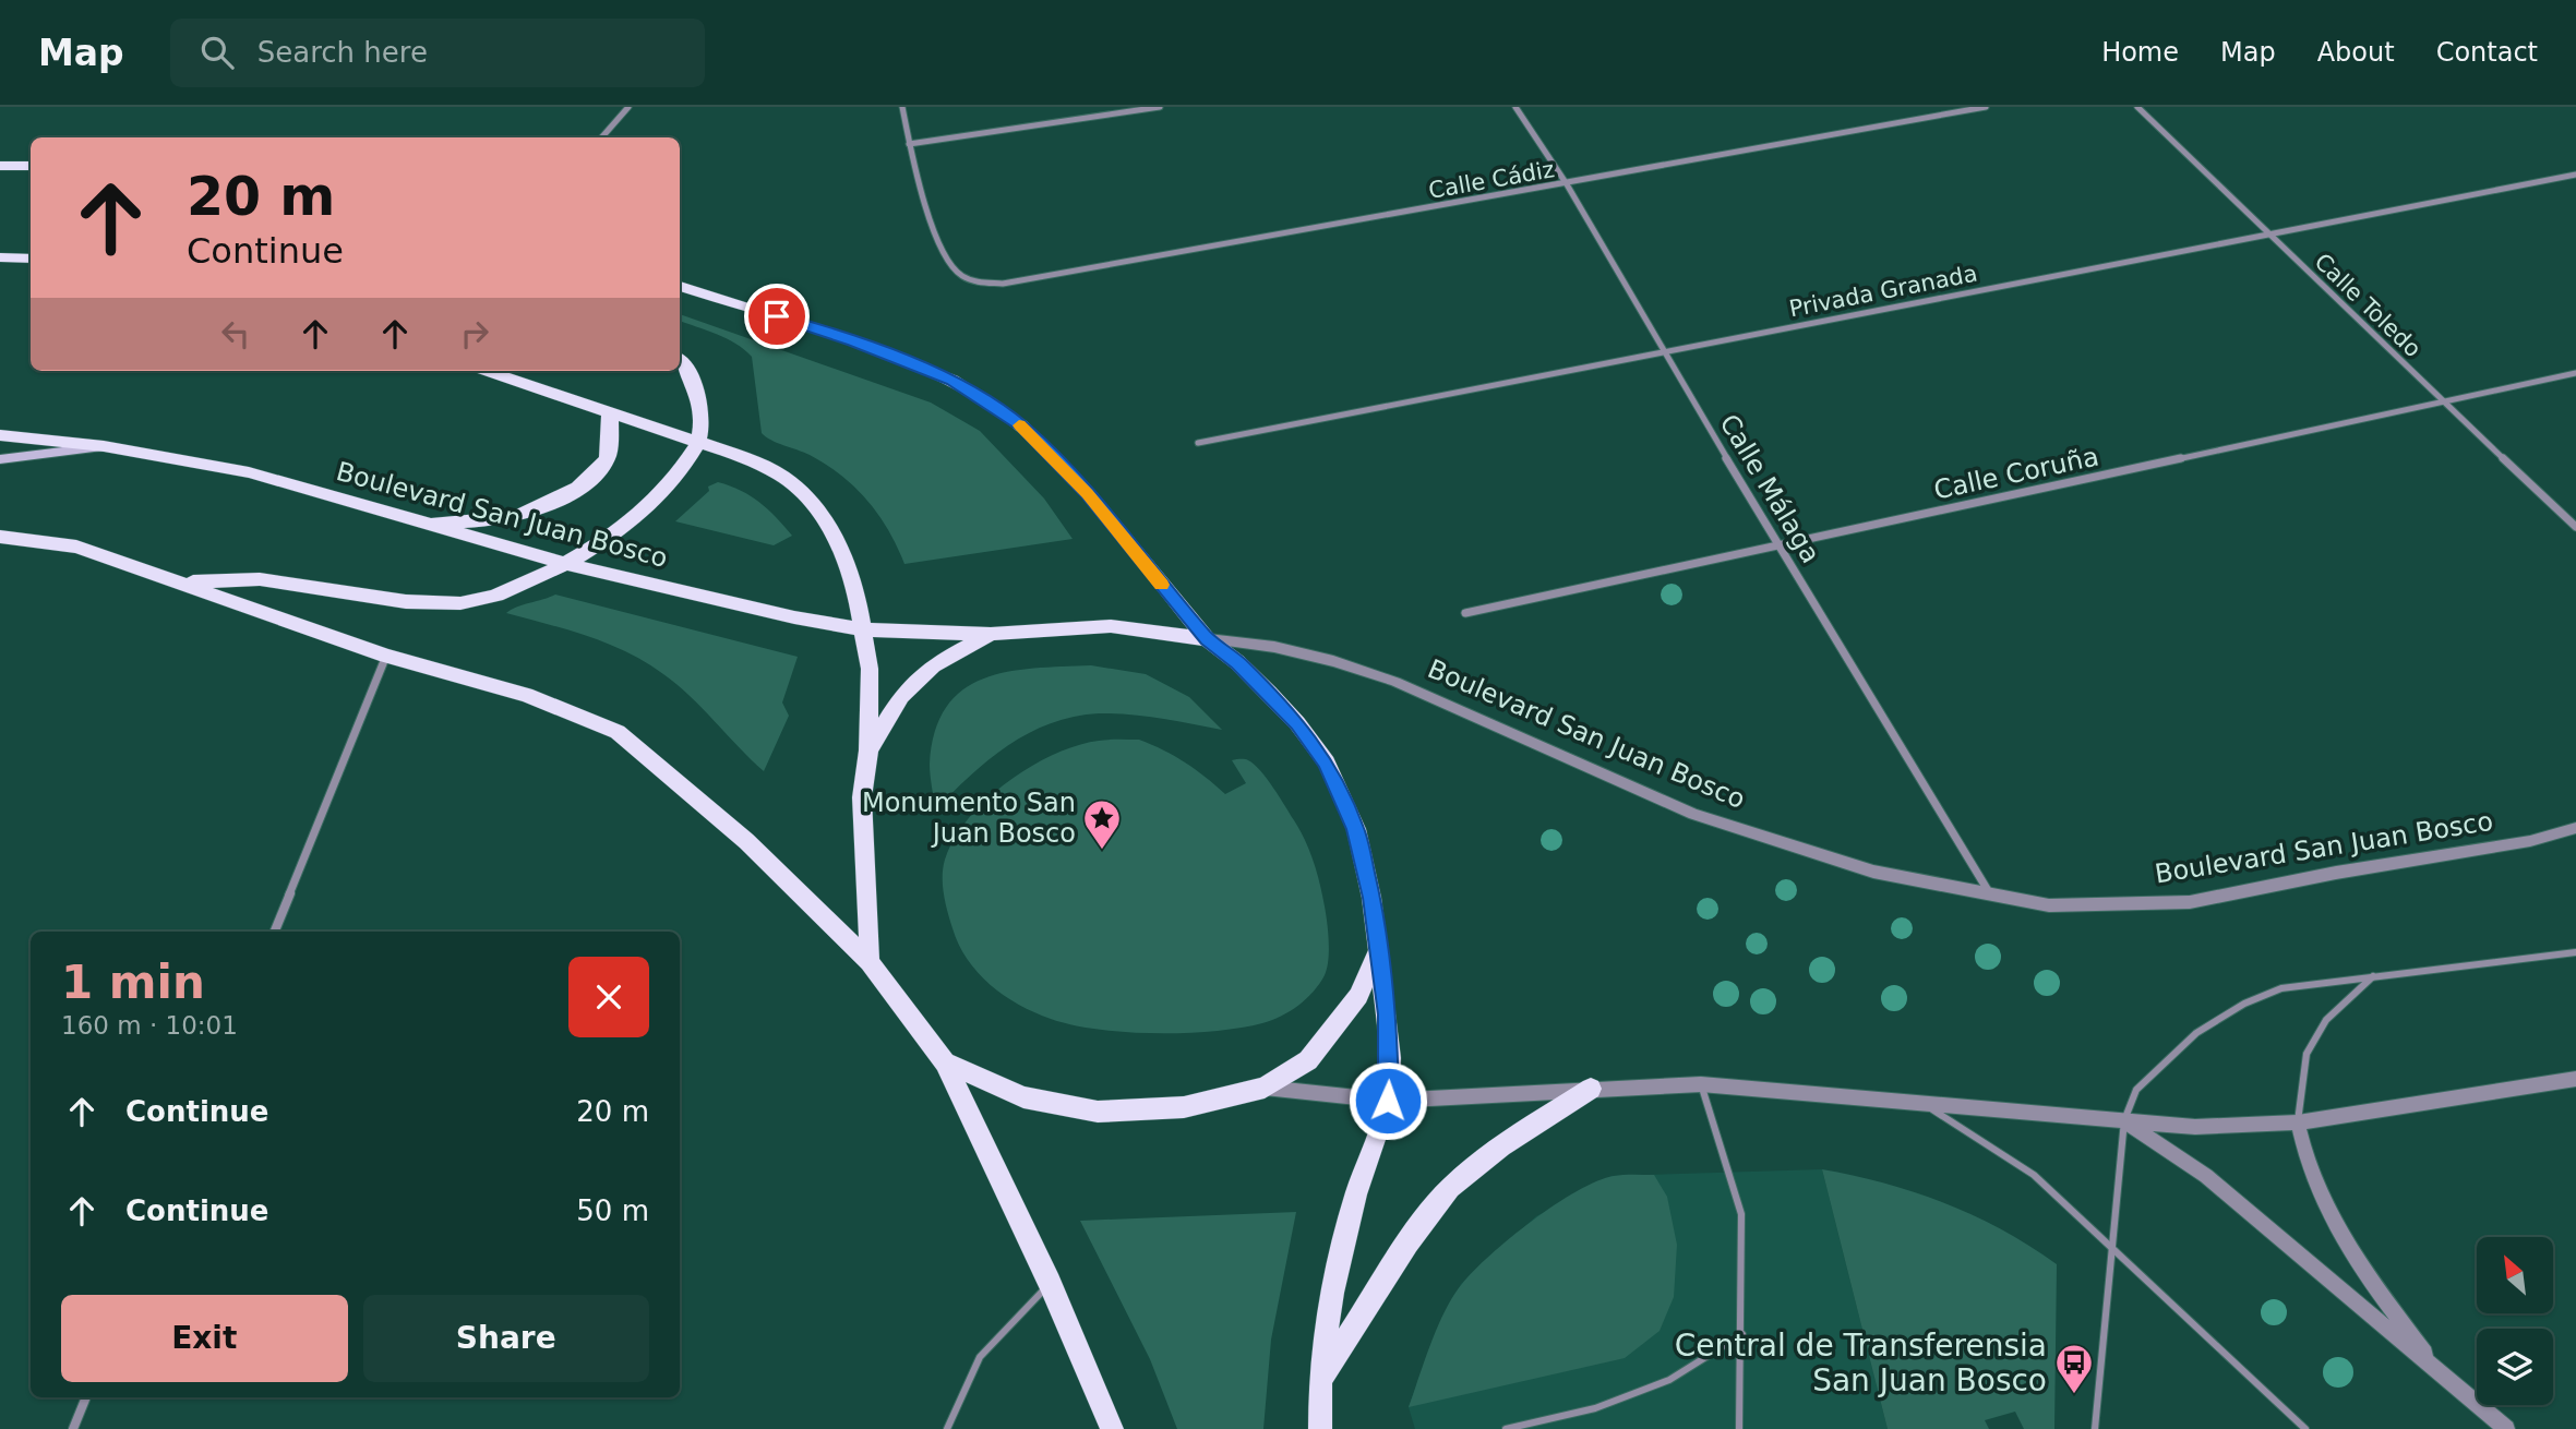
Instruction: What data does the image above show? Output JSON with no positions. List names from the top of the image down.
{
  "streets": {
    "main road": ["Boulevard San Juan Bosco"],
    "street": [
      "Calle Cádiz",
      "Privada Granada",
      "Calle Toledo",
      "Calle Coruña",
      "Calle Málaga"
    ]
  },
  "crossings": [
    ["Calle Cádiz", "Calle Málaga"],
    ["Privada Granada", "Calle Toledo"],
    ["Privada Granada", "Calle Málaga"],
    ["Calle Toledo", "Calle Coruña"],
    ["Calle Coruña", "Calle Málaga"],
    ["Calle Málaga", "Boulevard San Juan Bosco"]
  ],
  "places": {
    "place": ["Monumento San Juan Bosco"],
    "bus stop": ["Central de Transferensia San Juan Bosco"]
  },
  "north": "top left",
  "page": {
    "header": "Map",
    "search": "Search here",
    "nav": [
      "Home",
      "Map",
      "About",
      "Contact"
    ],
    "turn": ["20 m", "Continue"],
    "heading": ["1 min", "160 m · 10:01"],
    "list": [
      {
        "name": "Continue",
        "value": "20 m"
      },
      {
        "name": "Continue",
        "value": "50 m"
      }
    ],
    "buttons": ["Exit", "Share"]
  }
}
